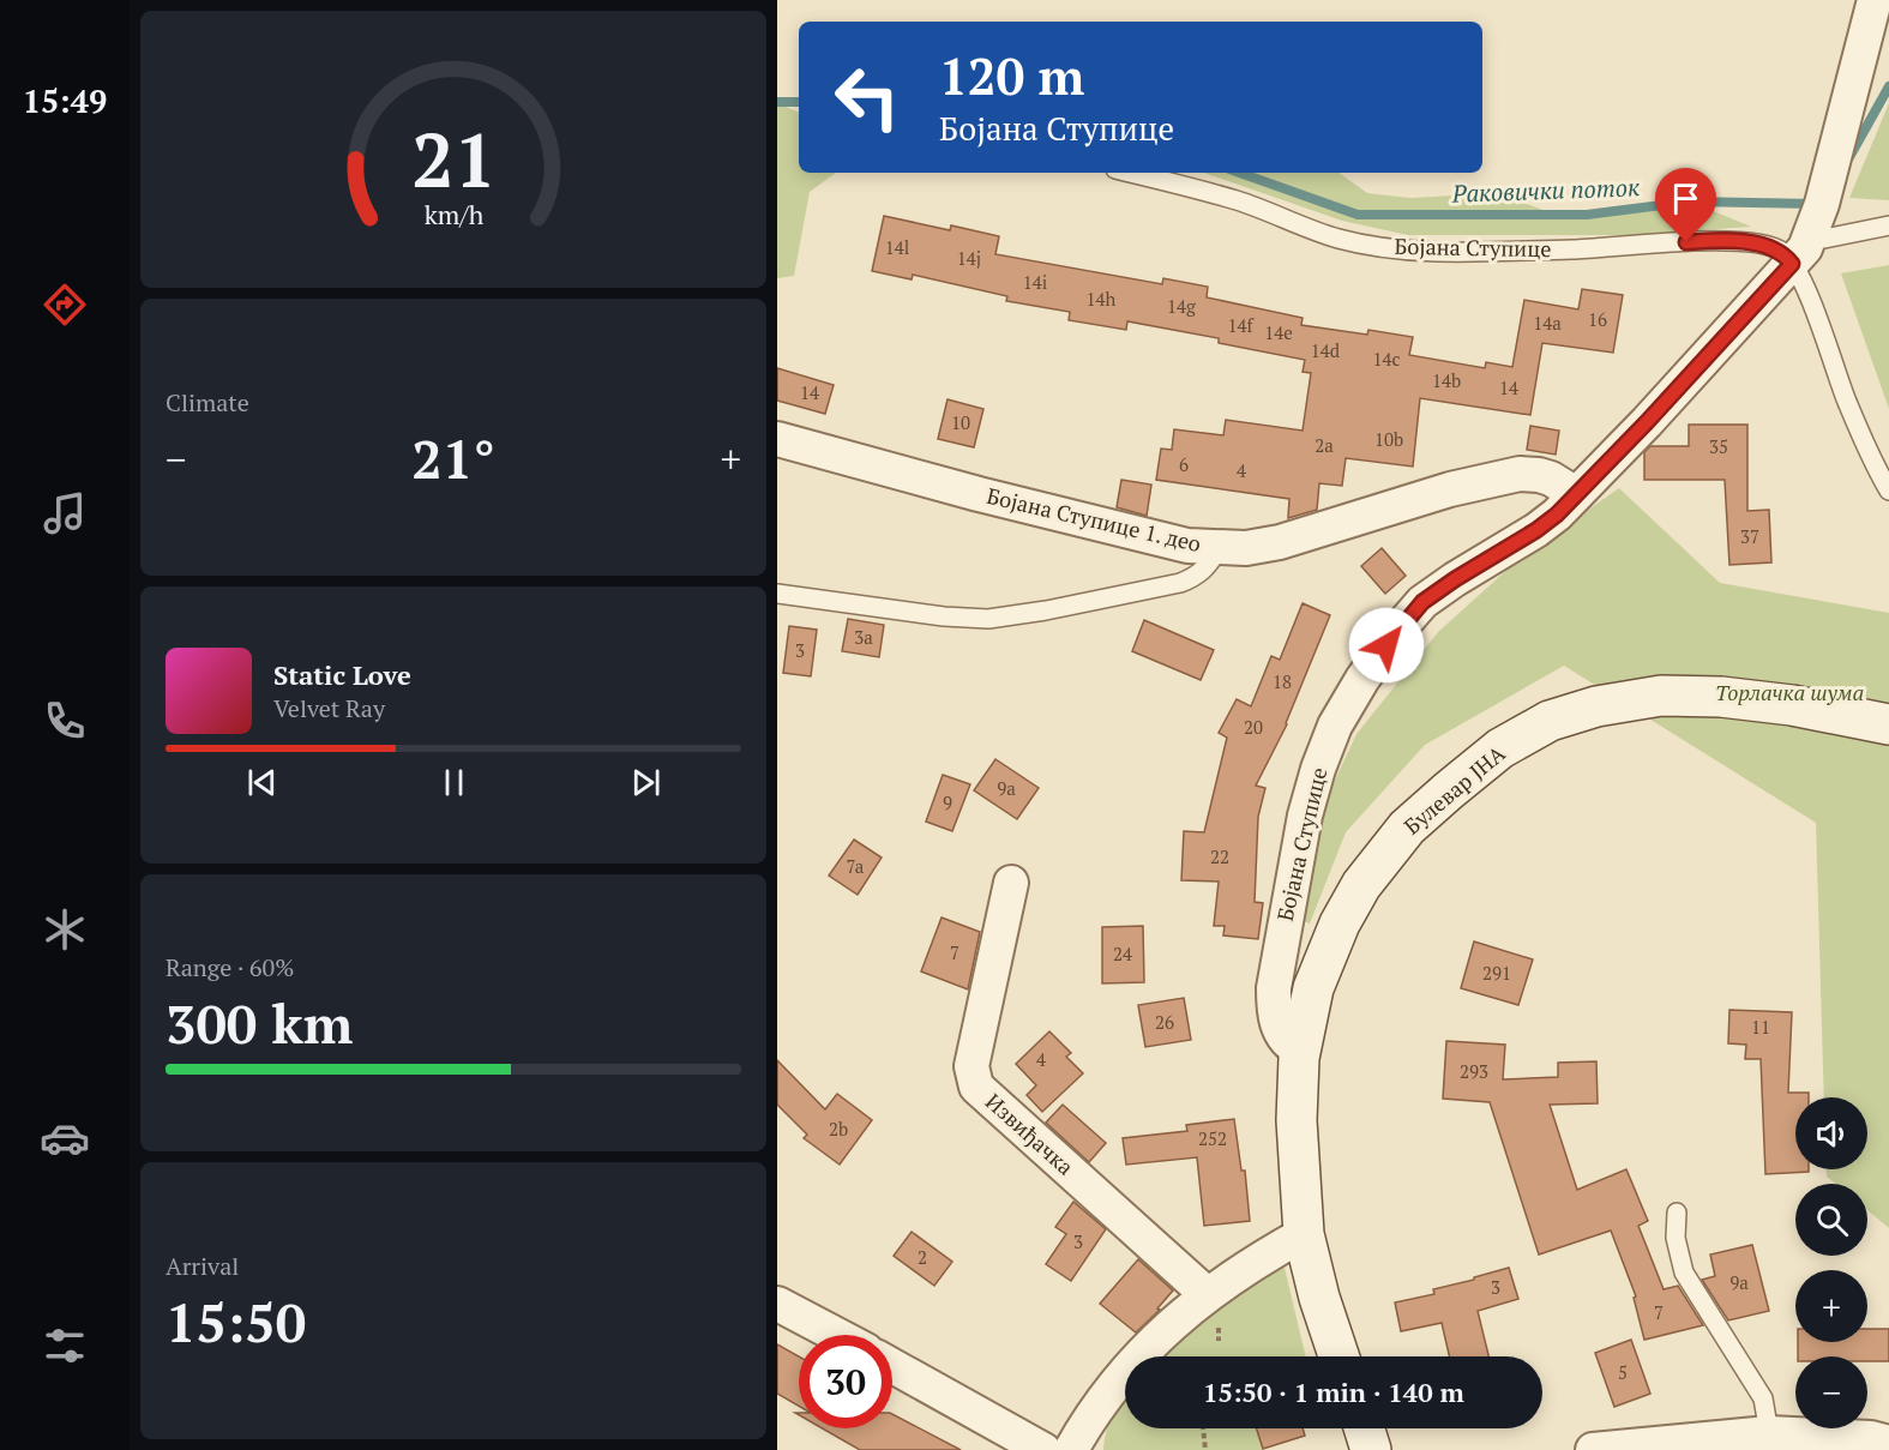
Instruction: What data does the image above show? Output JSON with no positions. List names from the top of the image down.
{
  "streets": {
    "main road": ["Булевар ЈНА"],
    "street": ["Бојана Ступице", "Бојана Ступице 1. део", "Извиђачка"]
  },
  "crossings": [
    ["Бојана Ступице", "Бојана Ступице 1. део"],
    ["Бојана Ступице", "Булевар ЈНА"]
  ],
  "water": ["Раковички поток"],
  "parks": ["Торлачка шума"],
  "house_numbers": [
    "14l",
    "14j",
    "14i",
    "14h",
    "14g",
    "16",
    "14a",
    "14f",
    "14e",
    "14d",
    "14c",
    "14b",
    "14",
    "14",
    "10",
    "10b",
    "2a",
    "35",
    "6",
    "4",
    "37",
    "3a",
    "3",
    "18",
    "20",
    "9a",
    "9",
    "22",
    "7a",
    "7",
    "24",
    "291",
    "26",
    "11",
    "4",
    "293",
    "2b",
    "252",
    "3",
    "2",
    "9a",
    "3",
    "7",
    "5"
  ],
  "page": {
    "tabs": "15:49",
    "turn": ["120 m", "Бојана Ступице"],
    "tile": [
      "Climate",
      ["Range · 60%", "300 km"],
      ["Arrival", "15:50"]
    ],
    "heat": ["−", "21°", "+"],
    "song": ["Static Love", "Velvet Ray"],
    "map_buttons": ["+", "−"],
    "limit": "30",
    "trip": "15:50 · 1 min · 140 m",
    "gauge": ["21", "km/h"]
  }
}
